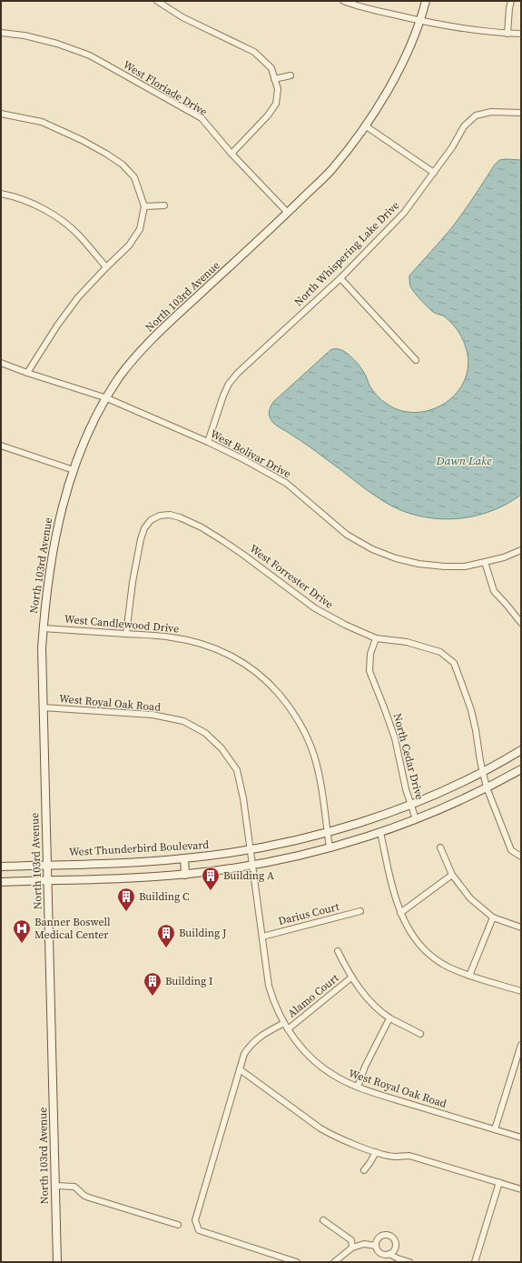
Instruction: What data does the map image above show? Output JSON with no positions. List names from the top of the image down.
{
  "streets": {
    "street": [
      "West Floriade Drive",
      "North Whispering Lake Drive",
      "North 103rd Avenue",
      "West Bolivar Drive",
      "West Forrester Drive",
      "West Candlewood Drive",
      "West Royal Oak Road",
      "North Cedar Drive",
      "West Thunderbird Boulevard",
      "Darius Court",
      "Alamo Court"
    ]
  },
  "crossings": [
    ["West Floriade Drive", "North 103rd Avenue"],
    ["North Whispering Lake Drive", "West Bolivar Drive"],
    ["North 103rd Avenue", "West Bolivar Drive"],
    ["North 103rd Avenue", "West Candlewood Drive"],
    ["North 103rd Avenue", "West Royal Oak Road"],
    ["North 103rd Avenue", "West Thunderbird Boulevard"],
    ["West Forrester Drive", "West Candlewood Drive"],
    ["West Forrester Drive", "North Cedar Drive"],
    ["West Forrester Drive", "West Thunderbird Boulevard"],
    ["West Candlewood Drive", "West Thunderbird Boulevard"],
    ["West Royal Oak Road", "West Thunderbird Boulevard"],
    ["West Royal Oak Road", "Darius Court"],
    ["West Royal Oak Road", "Alamo Court"],
    ["North Cedar Drive", "West Thunderbird Boulevard"]
  ],
  "water": ["Dawn Lake"],
  "places": {
    "building": [
      "Building A",
      "Building C",
      "Building J",
      "Building I"
    ],
    "hospital": ["Banner Boswell Medical Center"]
  }
}
